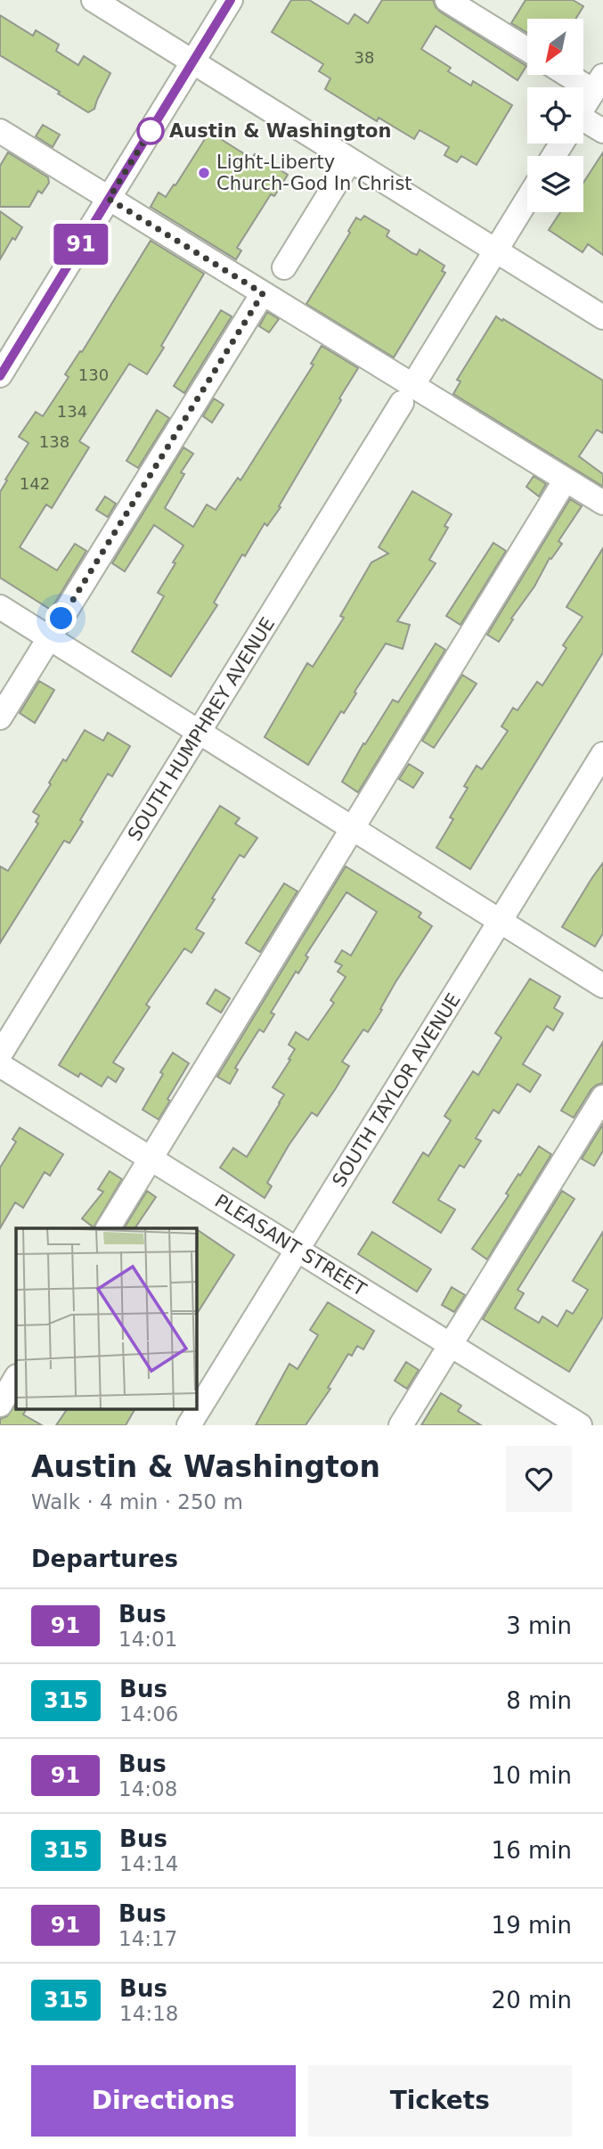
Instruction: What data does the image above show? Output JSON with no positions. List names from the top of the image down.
{
  "streets": {
    "street": ["SOUTH HUMPHREY AVENUE", "SOUTH TAYLOR AVENUE", "PLEASANT STREET"]
  },
  "crossings": [
    ["SOUTH TAYLOR AVENUE", "PLEASANT STREET"]
  ],
  "places": ["Austin & Washington", "Light-Liberty Church-God In Christ"],
  "lines": ["bus line 91"],
  "house_numbers": [
    "38",
    "130",
    "134",
    "138",
    "142"
  ],
  "north": "bottom left",
  "page": {
    "on_map": "91",
    "heading": [
      ["Austin & Washington", "Walk · 4 min · 250 m"],
      "Departures"
    ],
    "list": [
      {
        "mark": "91",
        "name": "Bus",
        "note": "14:01",
        "value": "3 min"
      },
      {
        "mark": "315",
        "name": "Bus",
        "note": "14:06",
        "value": "8 min"
      },
      {
        "mark": "91",
        "name": "Bus",
        "note": "14:08",
        "value": "10 min"
      },
      {
        "mark": "315",
        "name": "Bus",
        "note": "14:14",
        "value": "16 min"
      },
      {
        "mark": "91",
        "name": "Bus",
        "note": "14:17",
        "value": "19 min"
      },
      {
        "mark": "315",
        "name": "Bus",
        "note": "14:18",
        "value": "20 min"
      }
    ],
    "buttons": ["Directions", "Tickets"]
  }
}
